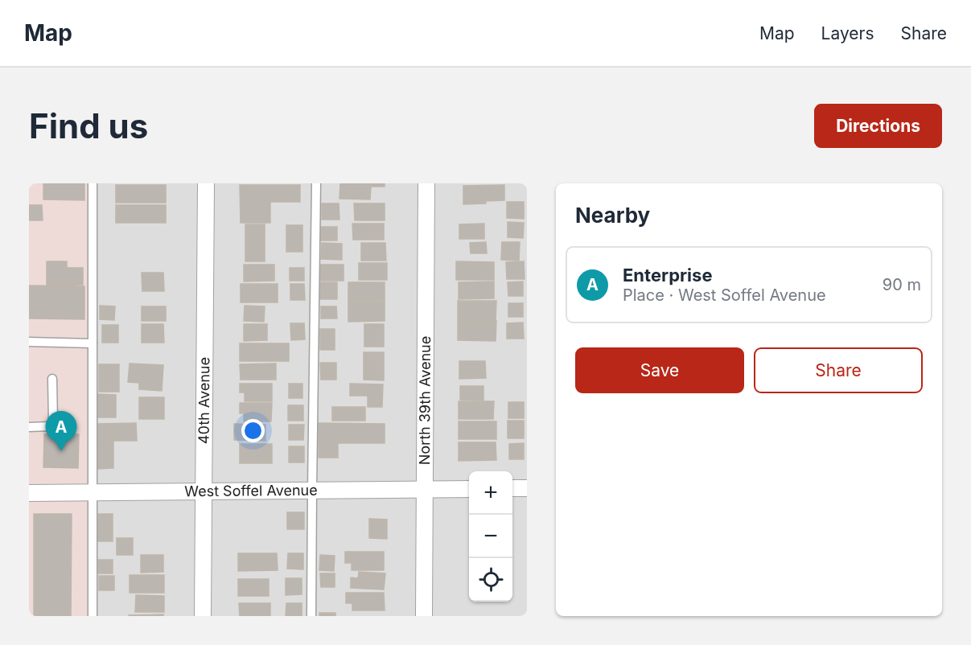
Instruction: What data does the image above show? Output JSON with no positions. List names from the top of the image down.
{
  "streets": {
    "street": ["40th Avenue", "North 39th Avenue", "West Soffel Avenue"]
  },
  "crossings": [
    ["40th Avenue", "West Soffel Avenue"],
    ["North 39th Avenue", "West Soffel Avenue"]
  ],
  "page": {
    "header": "Map",
    "nav": ["Map", "Layers", "Share"],
    "buttons": [
      "Directions",
      ["Save", "Share"]
    ],
    "title": "Find us",
    "heading": "Nearby",
    "list": [
      {
        "mark": "A",
        "name": "Enterprise",
        "note": "Place · West Soffel Avenue",
        "value": "90 m"
      }
    ],
    "pins": "A",
    "map_buttons": ["+", "−"]
  }
}
